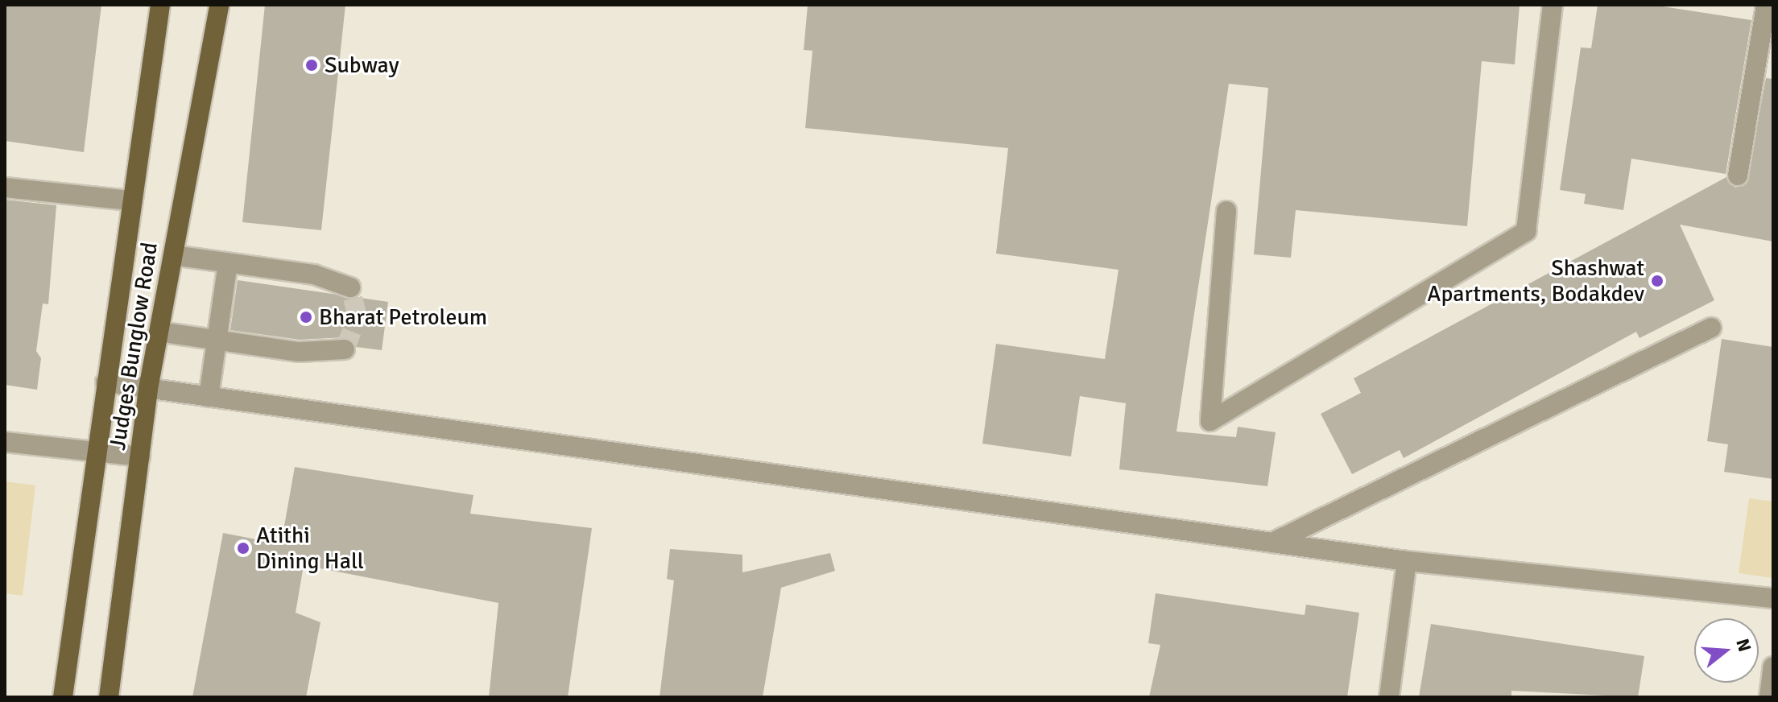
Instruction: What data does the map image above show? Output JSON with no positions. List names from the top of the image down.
{
  "streets": {
    "main road": ["Judges Bunglow Road"]
  },
  "places": [
    "Subway",
    "Shashwat Apartments, Bodakdev",
    "Bharat Petroleum",
    "Atithi Dining Hall"
  ],
  "north": "right"
}
